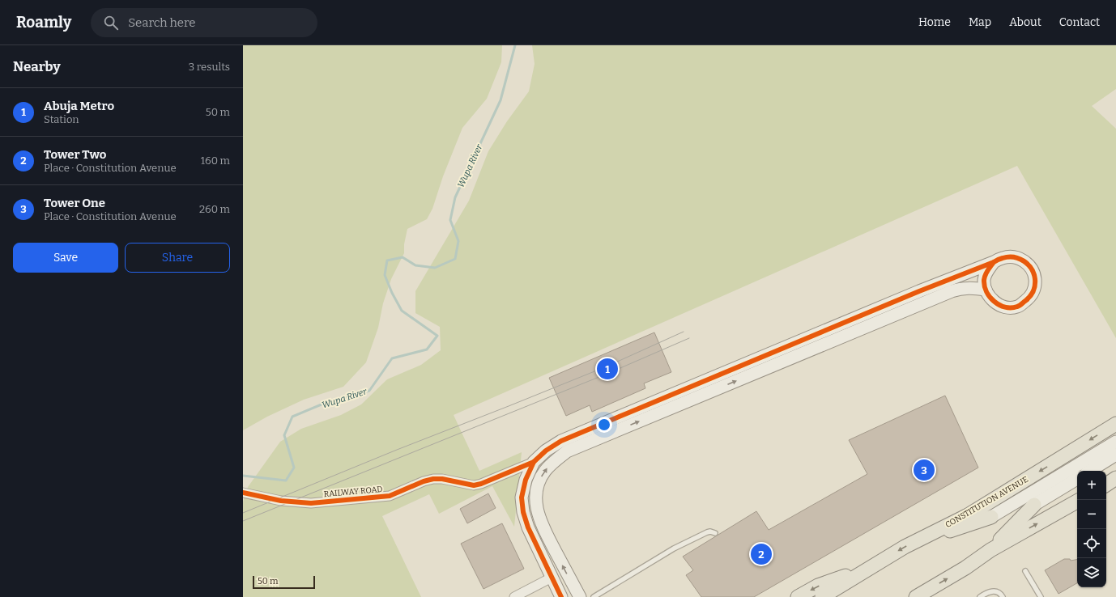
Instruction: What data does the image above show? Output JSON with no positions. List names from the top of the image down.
{
  "streets": {
    "main road": ["CONSTITUTION AVENUE"],
    "street": ["RAILWAY ROAD"]
  },
  "water": ["Wupa River"],
  "scale_bar": "50 m",
  "page": {
    "header": "Roamly",
    "search": "Search here",
    "nav": [
      "Home",
      "Map",
      "About",
      "Contact"
    ],
    "heading": ["Nearby", "3 results"],
    "list": [
      {
        "mark": "1",
        "name": "Abuja Metro",
        "note": "Station",
        "value": "50 m"
      },
      {
        "mark": "2",
        "name": "Tower Two",
        "note": "Place · Constitution Avenue",
        "value": "160 m"
      },
      {
        "mark": "3",
        "name": "Tower One",
        "note": "Place · Constitution Avenue",
        "value": "260 m"
      }
    ],
    "buttons": ["Save", "Share"],
    "pins": ["1", "3", "2"],
    "map_buttons": ["+", "−"],
    "scale": "50 m"
  }
}
